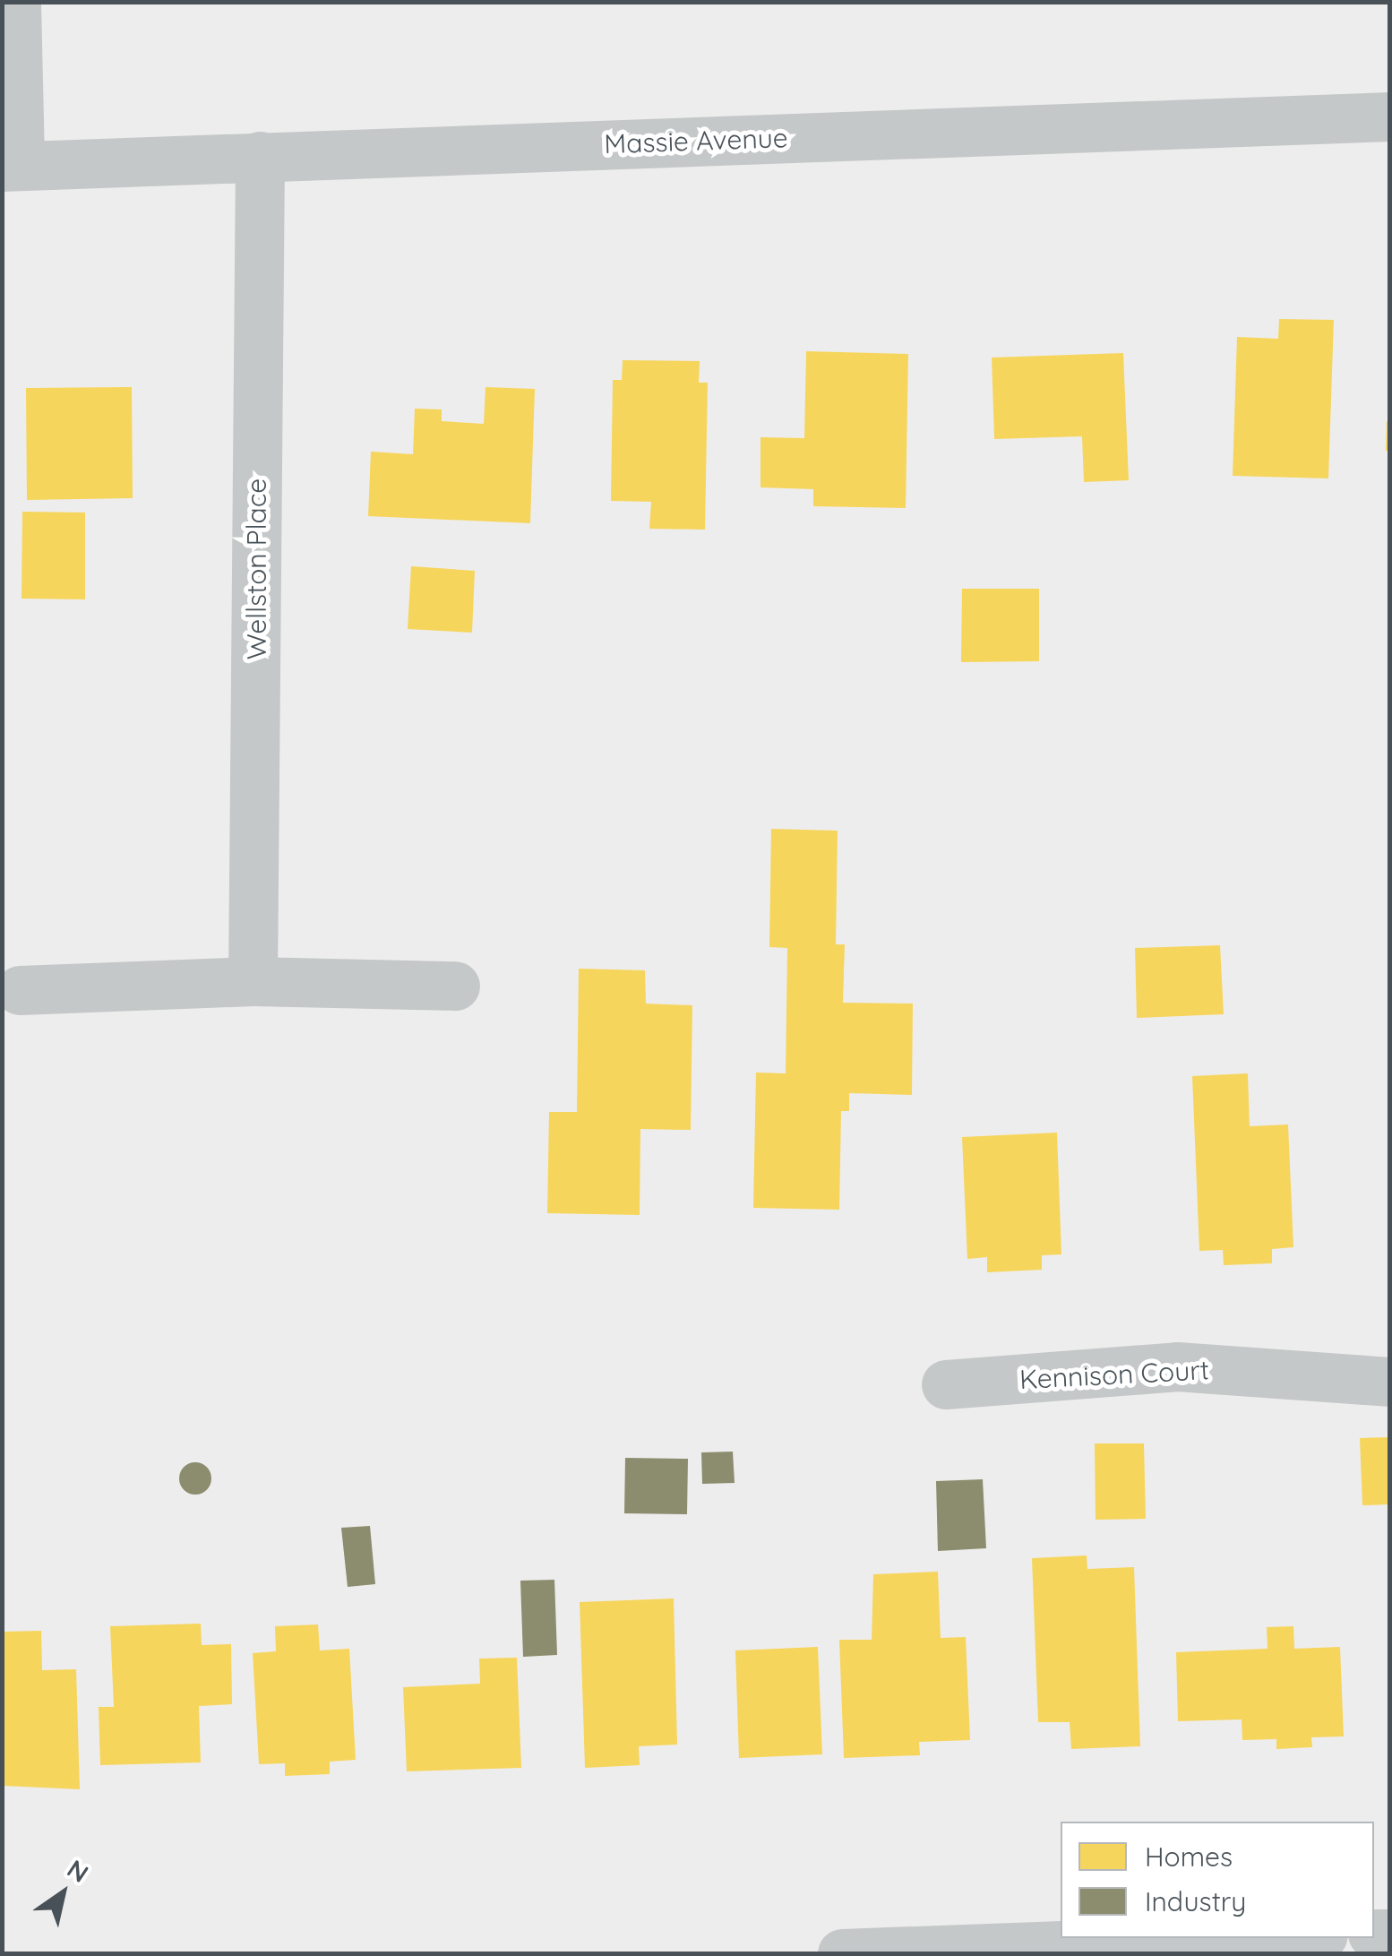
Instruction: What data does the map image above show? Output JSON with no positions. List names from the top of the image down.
{
  "streets": {
    "street": ["Massie Avenue", "Wellston Place", "Kennison Court"]
  },
  "crossings": [
    ["Massie Avenue", "Wellston Place"]
  ],
  "legend": ["Homes", "Industry"],
  "north": "top right"
}
